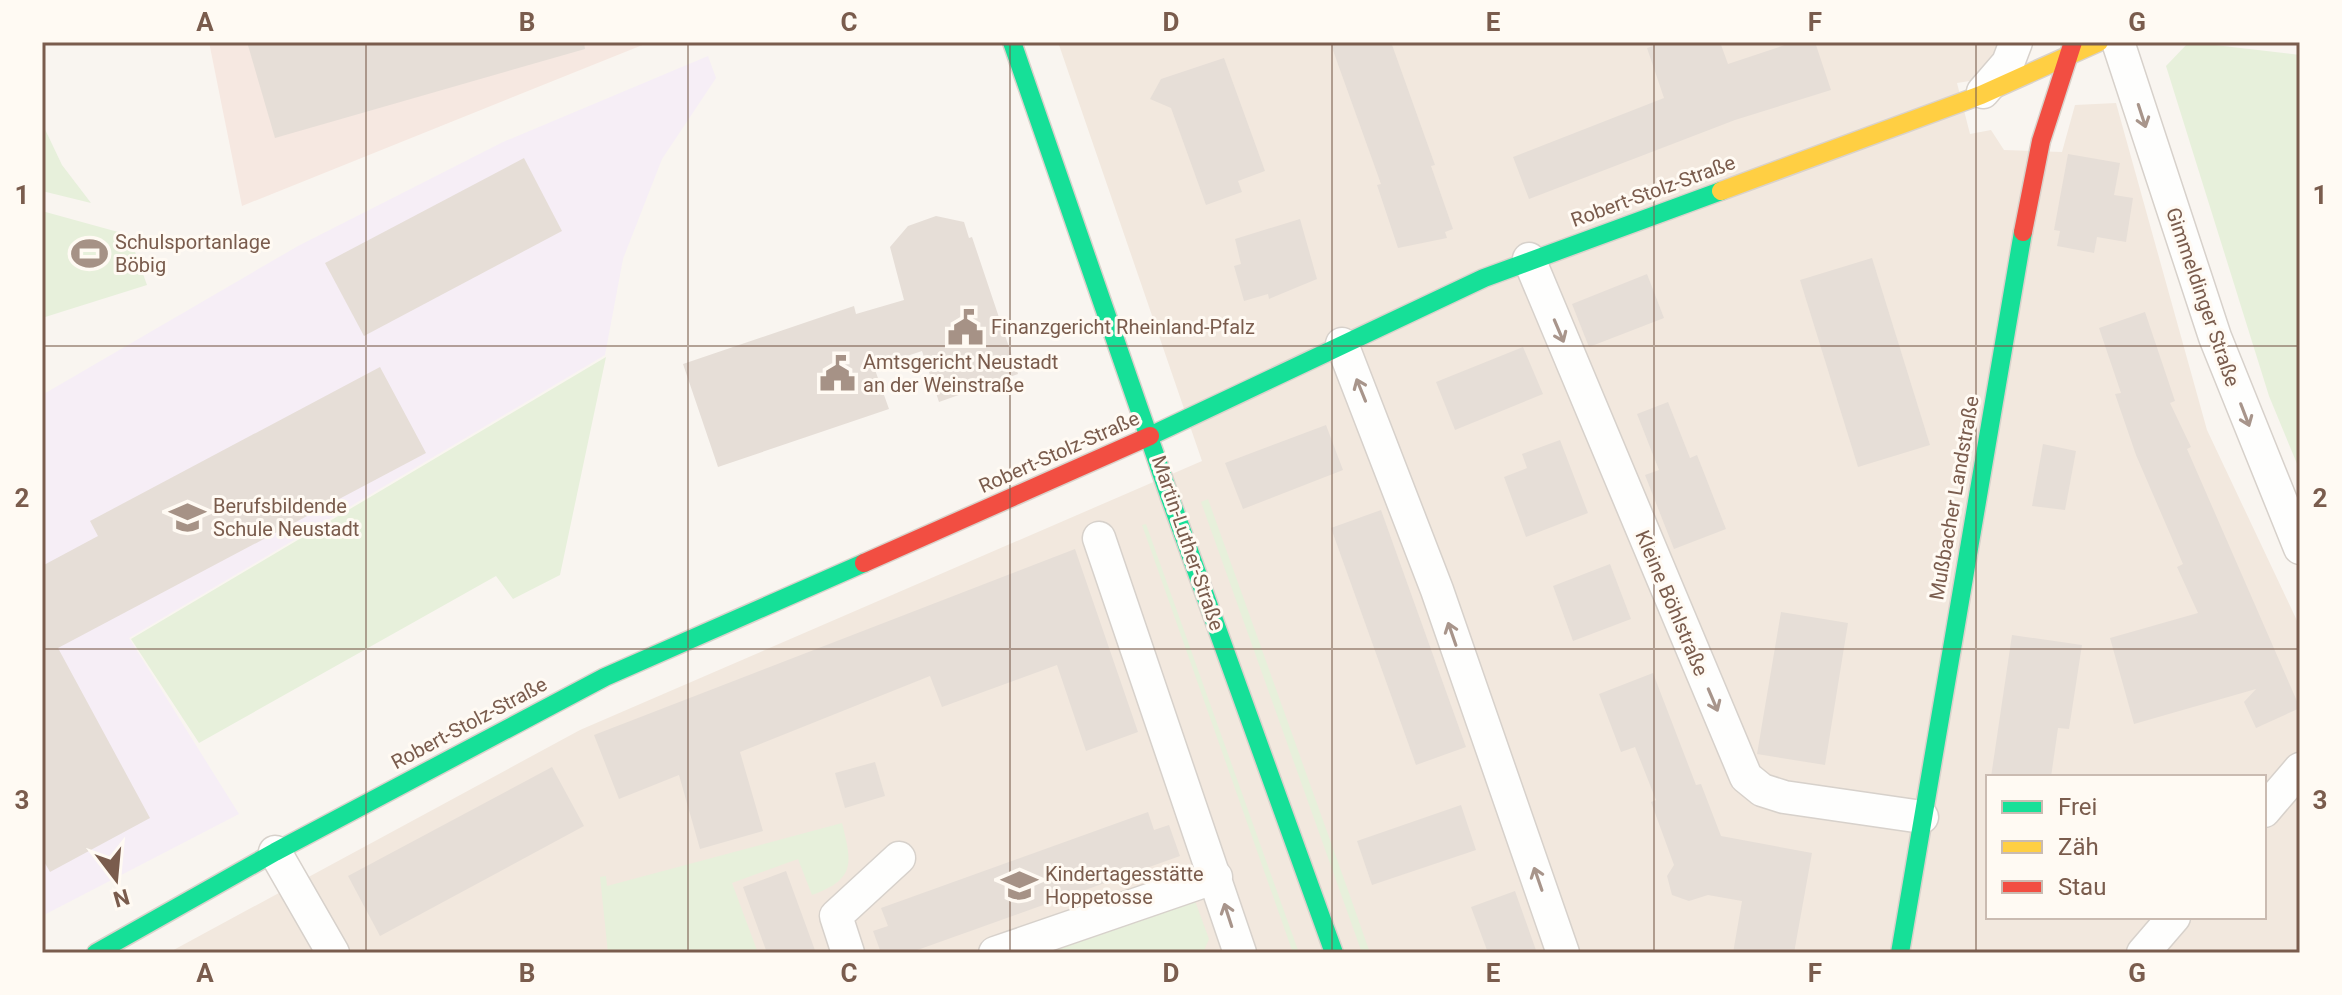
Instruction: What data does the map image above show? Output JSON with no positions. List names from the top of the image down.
{
  "streets": {
    "street": [
      "Robert-Stolz-Straße",
      "Gimmeldinger Straße",
      "Mußbacher Landstraße",
      "Martin-Luther-Straße",
      "Kleine Böhlstraße"
    ]
  },
  "crossings": [
    ["Robert-Stolz-Straße", "Mußbacher Landstraße"],
    ["Robert-Stolz-Straße", "Martin-Luther-Straße"],
    ["Robert-Stolz-Straße", "Kleine Böhlstraße"],
    ["Mußbacher Landstraße", "Kleine Böhlstraße"]
  ],
  "one_way": ["Gimmeldinger Straße"],
  "places": {
    "sports": ["Schulsportanlage Böbig"],
    "public building": ["Finanzgericht Rheinland-Pfalz", "Amtsgericht Neustadt an der Weinstraße"],
    "school or university": ["Berufsbildende Schule Neustadt", "Kindertagesstätte Hoppetosse"]
  },
  "legend": ["Frei", "Zäh", "Stau"],
  "north": "bottom",
  "grid": {
    "columns": [
      "A",
      "B",
      "C",
      "D",
      "E",
      "F",
      "G"
    ],
    "rows": ["1", "2", "3"]
  }
}
